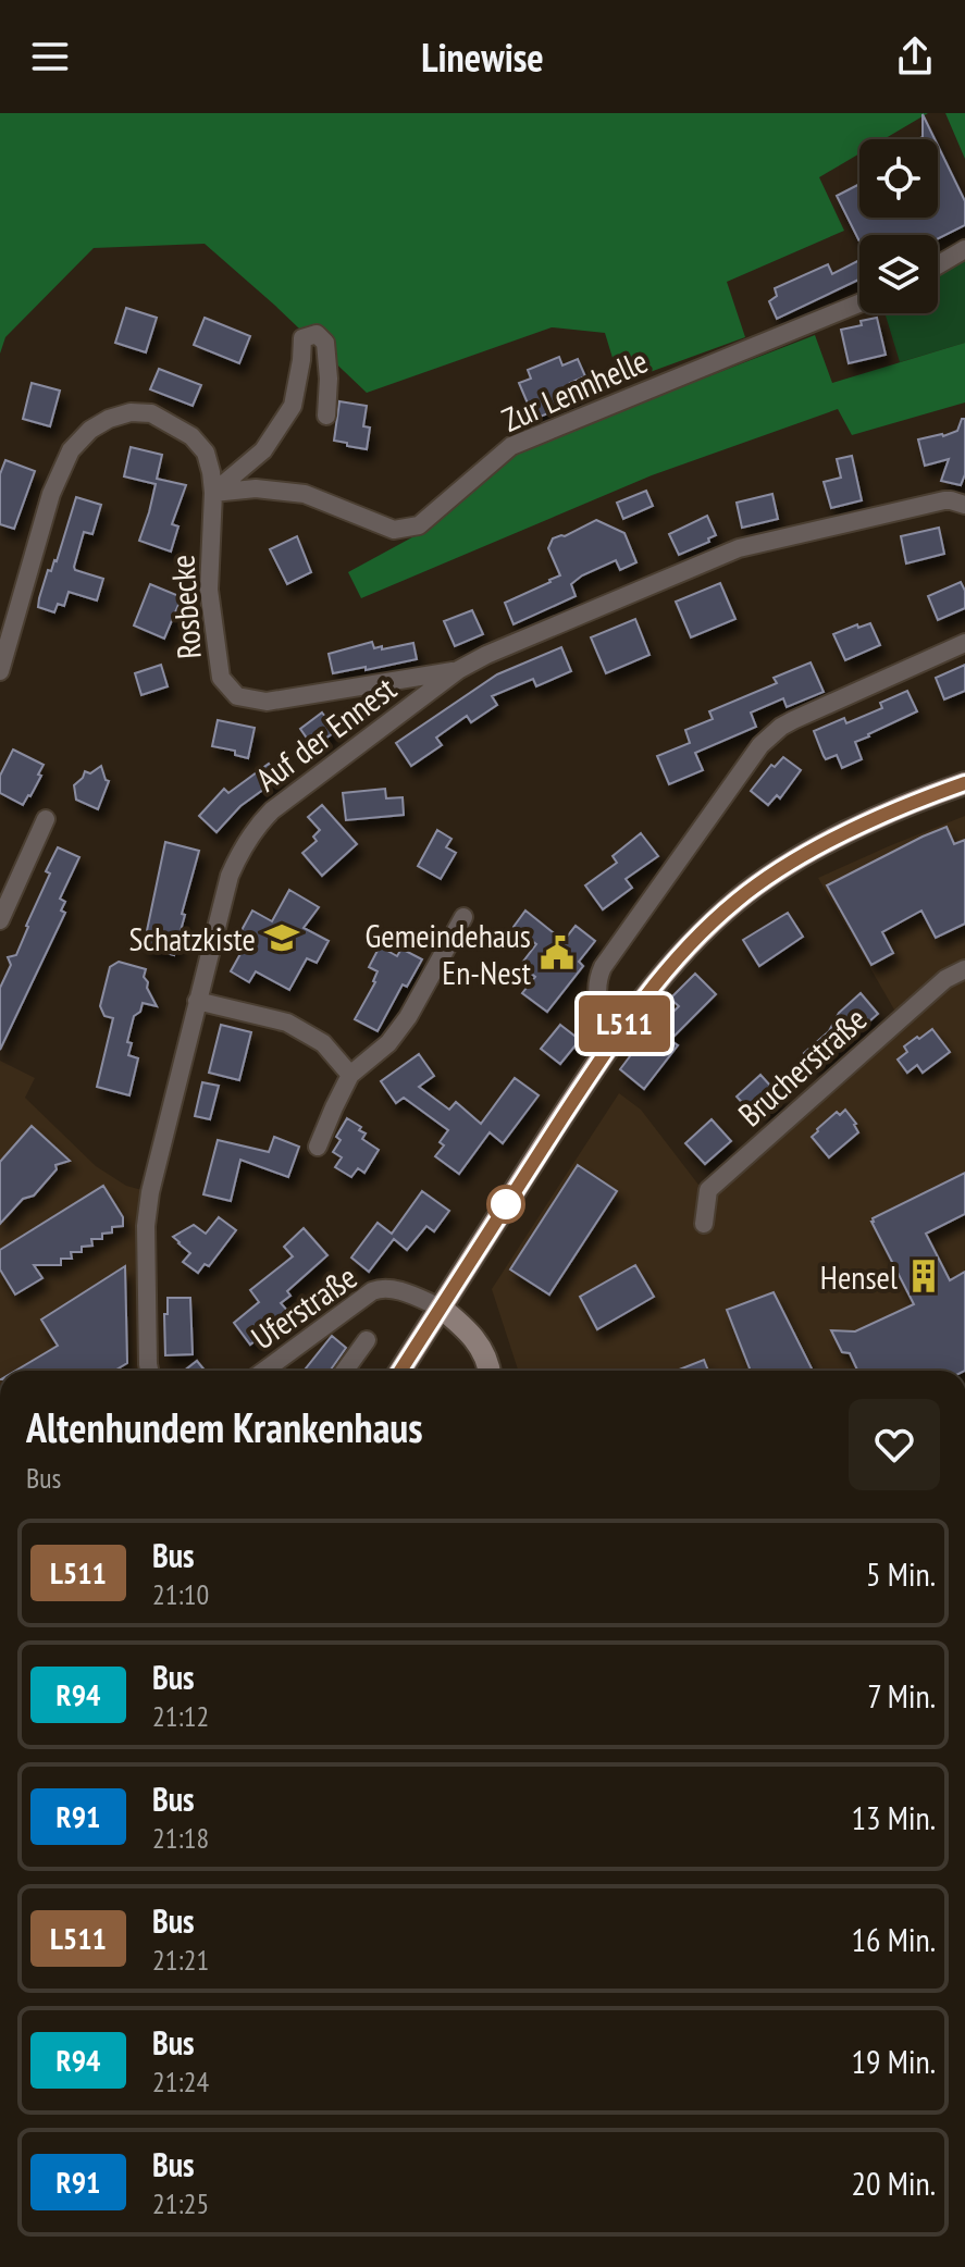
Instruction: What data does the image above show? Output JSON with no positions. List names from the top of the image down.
{
  "streets": {
    "street": [
      "Zur Lennhelle",
      "Rosbecke",
      "Auf der Ennest",
      "Brucherstraße",
      "Uferstraße"
    ]
  },
  "crossings": [
    ["Zur Lennhelle", "Rosbecke"],
    ["Rosbecke", "Auf der Ennest"]
  ],
  "places": {
    "school or university": ["Schatzkiste"],
    "public building": ["Gemeindehaus En-Nest"],
    "building": ["Hensel"]
  },
  "lines": ["bus line L511"],
  "page": {
    "header": "Linewise",
    "on_map": "L511",
    "heading": ["Altenhundem Krankenhaus", "Bus"],
    "list": [
      {
        "mark": "L511",
        "name": "Bus",
        "note": "21:10",
        "value": "5 Min."
      },
      {
        "mark": "R94",
        "name": "Bus",
        "note": "21:12",
        "value": "7 Min."
      },
      {
        "mark": "R91",
        "name": "Bus",
        "note": "21:18",
        "value": "13 Min."
      },
      {
        "mark": "L511",
        "name": "Bus",
        "note": "21:21",
        "value": "16 Min."
      },
      {
        "mark": "R94",
        "name": "Bus",
        "note": "21:24",
        "value": "19 Min."
      },
      {
        "mark": "R91",
        "name": "Bus",
        "note": "21:25",
        "value": "20 Min."
      }
    ]
  }
}
